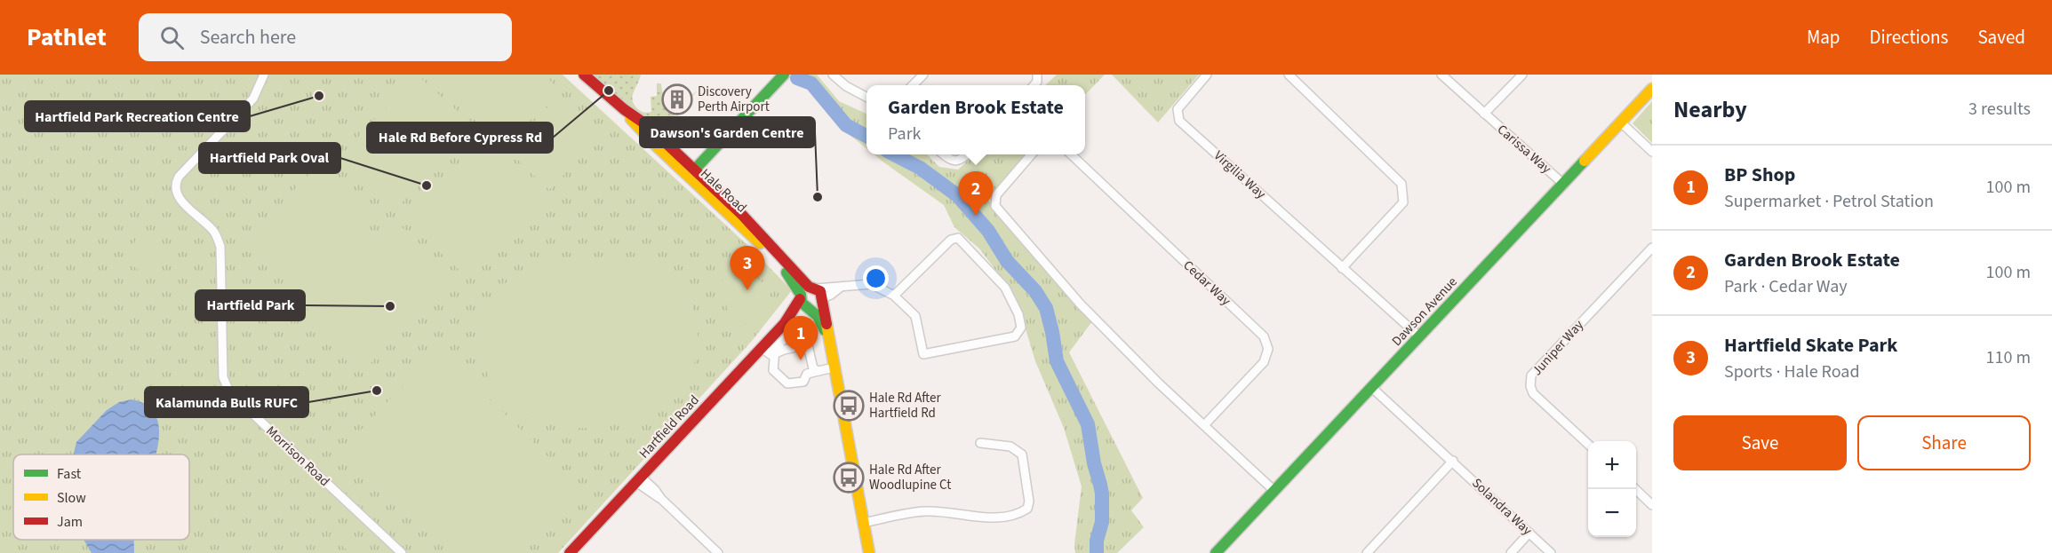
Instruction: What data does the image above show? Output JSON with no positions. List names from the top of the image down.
{
  "streets": {
    "main road": ["Hale Road", "Dawson Avenue", "Hartfield Road"],
    "street": [
      "Carissa Way",
      "Virgilia Way",
      "Cedar Way",
      "Juniper Way",
      "Morrison Road",
      "Solandra Way"
    ]
  },
  "crossings": [
    ["Carissa Way", "Dawson Avenue"],
    ["Virgilia Way", "Dawson Avenue"],
    ["Hale Road", "Hartfield Road"],
    ["Dawson Avenue", "Solandra Way"]
  ],
  "places": {
    "other": [
      "Hale Rd Before Cypress Rd",
      "Hartfield Park Recreation Centre",
      "Hartfield Park Oval",
      "Dawson's Garden Centre",
      "Hartfield Park",
      "Kalamunda Bulls RUFC"
    ],
    "building": ["Discovery Perth Airport"],
    "bus stop": ["Hale Rd After Hartfield Rd", "Hale Rd After Woodlupine Ct"]
  },
  "legend": ["Fast", "Slow", "Jam"],
  "page": {
    "header": "Pathlet",
    "search": "Search here",
    "nav": ["Map", "Directions", "Saved"],
    "heading": ["Nearby", "3 results"],
    "popup": ["Garden Brook Estate", "Park"],
    "list": [
      {
        "mark": "1",
        "name": "BP Shop",
        "note": "Supermarket · Petrol Station",
        "value": "100 m"
      },
      {
        "mark": "2",
        "name": "Garden Brook Estate",
        "note": "Park · Cedar Way",
        "value": "100 m"
      },
      {
        "mark": "3",
        "name": "Hartfield Skate Park",
        "note": "Sports · Hale Road",
        "value": "110 m"
      }
    ],
    "pins": ["2", "3", "1"],
    "buttons": ["Save", "Share"],
    "map_buttons": ["+", "−"]
  }
}
